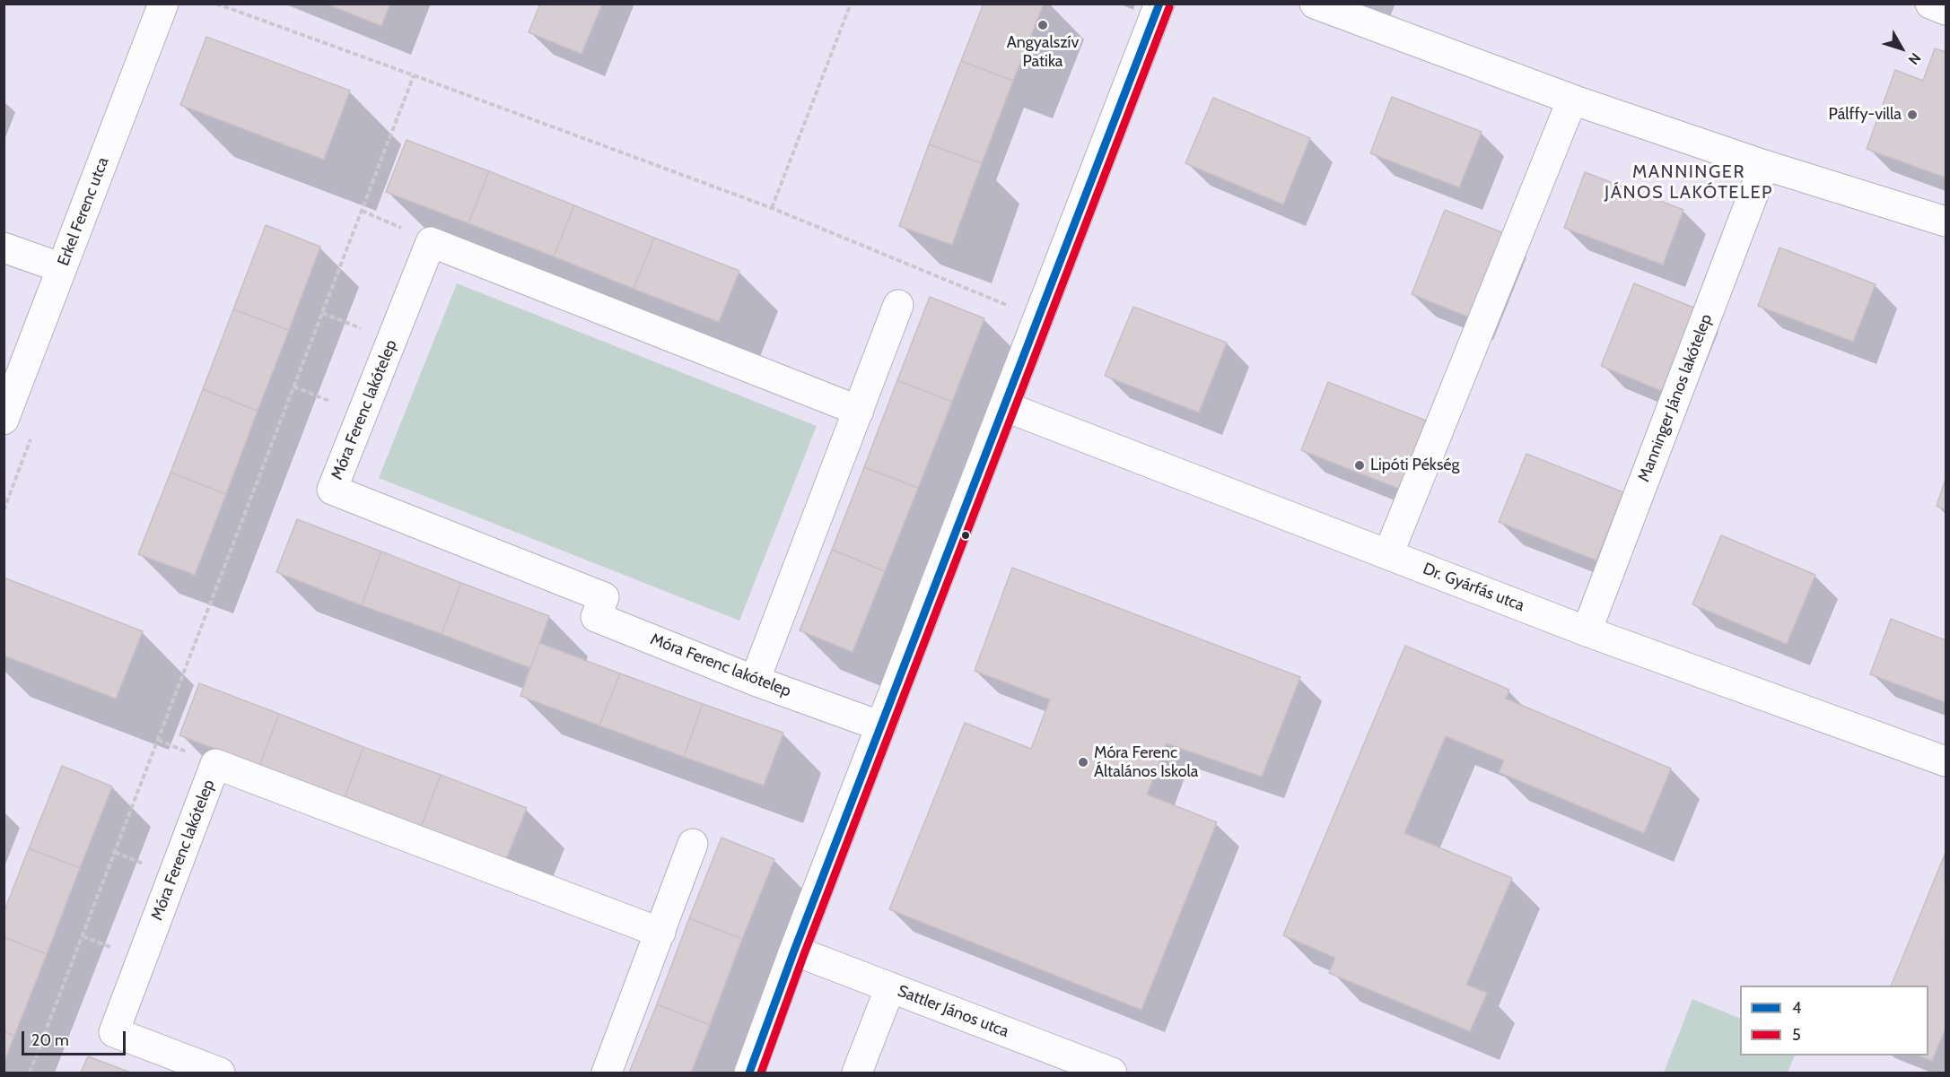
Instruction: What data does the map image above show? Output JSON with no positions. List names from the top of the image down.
{
  "streets": {
    "street": [
      "Erkel Ferenc utca",
      "Manninger János lakótelep",
      "Móra Ferenc lakótelep",
      "Dr. Gyárfás utca",
      "Sattler János utca"
    ]
  },
  "crossings": [
    ["Manninger János lakótelep", "Dr. Gyárfás utca"]
  ],
  "districts": ["MANNINGER JÁNOS LAKÓTELEP"],
  "places": [
    "Angyalszív Patika",
    "Pálffy-villa",
    "Lipóti Pékség",
    "Móra Ferenc Általános Iskola"
  ],
  "lines": ["transit line 4", "transit line 5"],
  "legend": ["4", "5"],
  "scale_bar": "20 m",
  "north": "bottom right"
}
